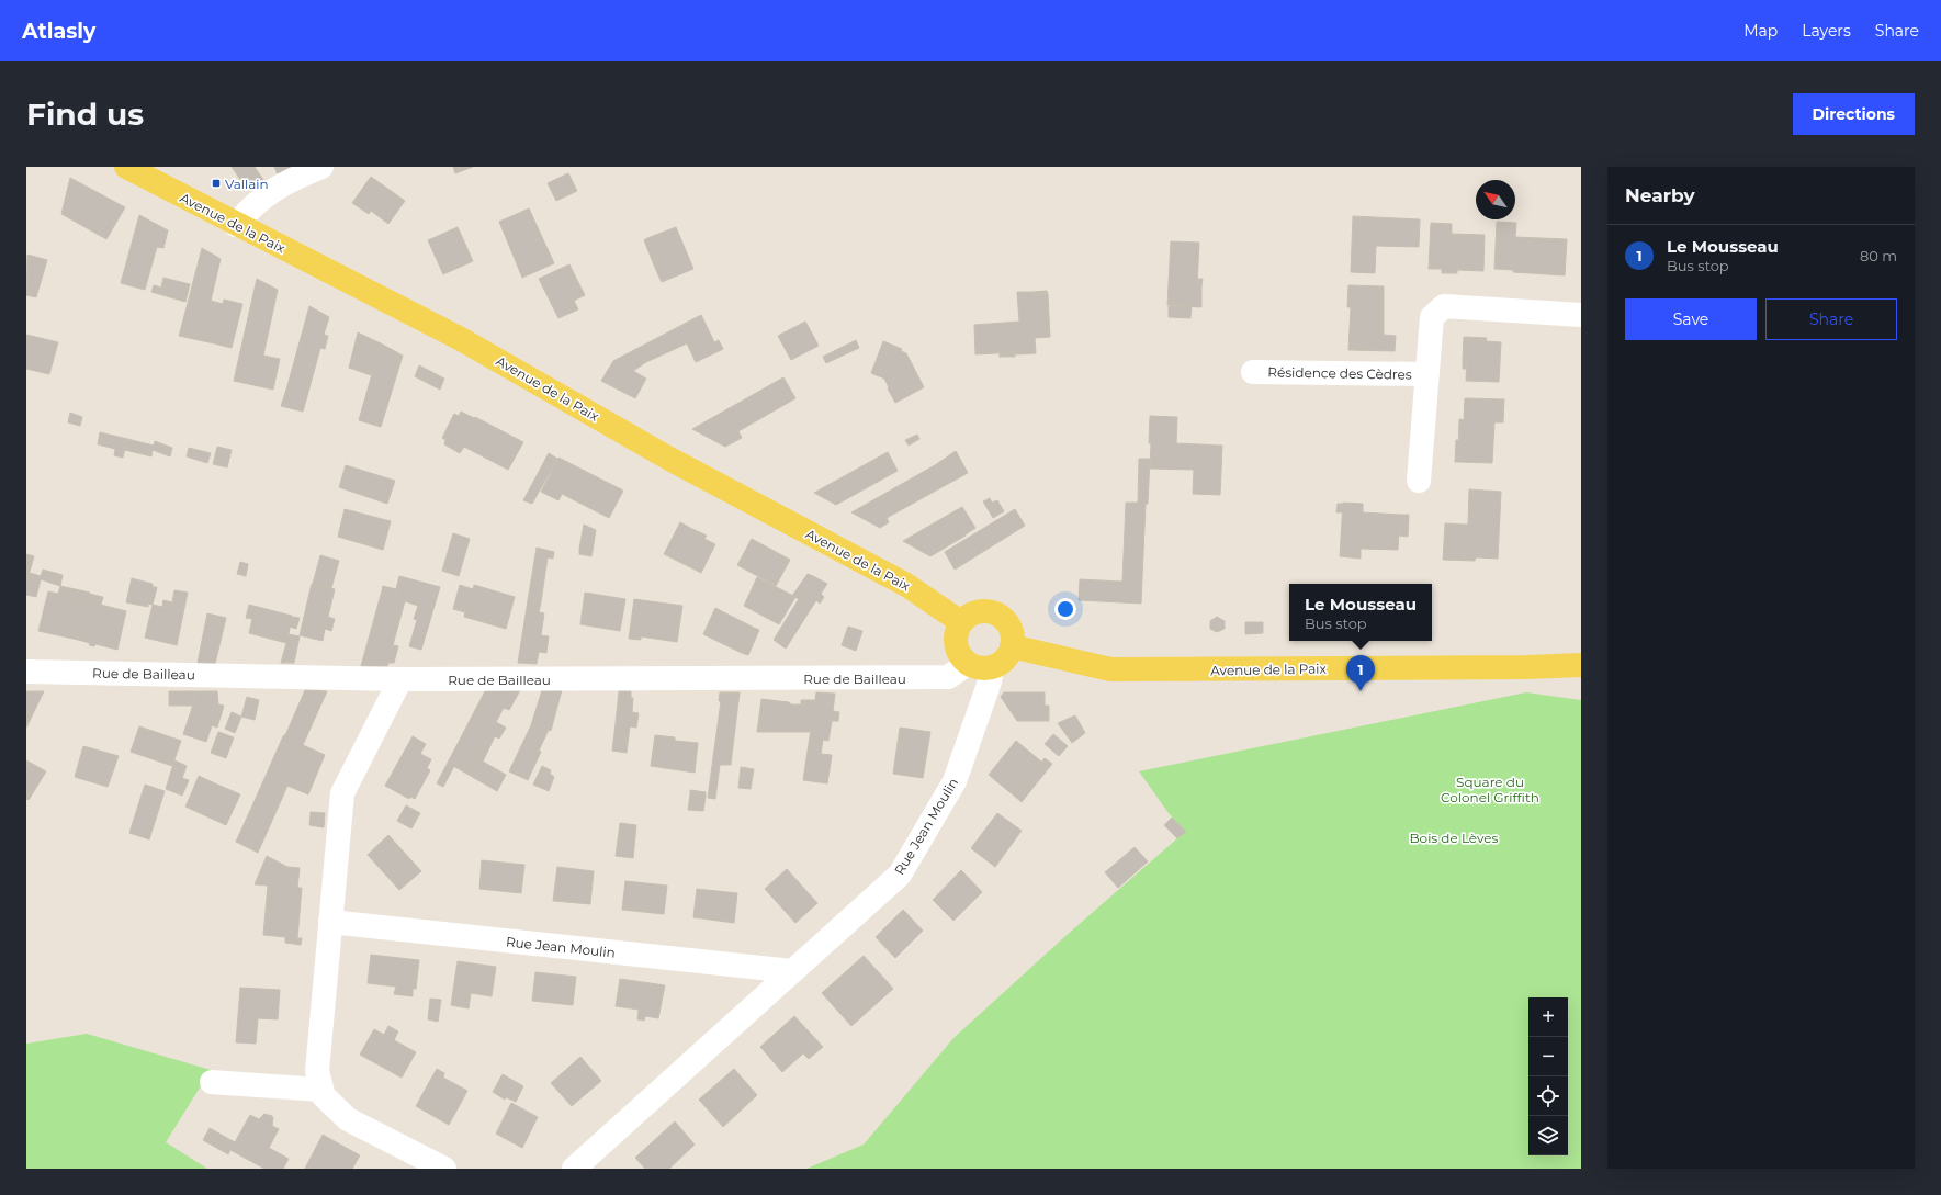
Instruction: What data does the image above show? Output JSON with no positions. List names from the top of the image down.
{
  "streets": {
    "main road": ["Avenue de la Paix"],
    "street": ["Résidence des Cèdres", "Rue de Bailleau", "Rue Jean Moulin"]
  },
  "crossings": [
    ["Avenue de la Paix", "Rue de Bailleau"],
    ["Avenue de la Paix", "Rue Jean Moulin"],
    ["Rue de Bailleau", "Rue Jean Moulin"]
  ],
  "parks": ["Square du Colonel Griffith", "Bois de Lèves"],
  "places": {
    "transit": ["Vallain"]
  },
  "north": "top left",
  "page": {
    "header": "Atlasly",
    "nav": ["Map", "Layers", "Share"],
    "buttons": [
      "Directions",
      ["Save", "Share"]
    ],
    "title": "Find us",
    "heading": "Nearby",
    "list": [
      {
        "mark": "1",
        "name": "Le Mousseau",
        "note": "Bus stop",
        "value": "80 m"
      }
    ],
    "popup": ["Le Mousseau", "Bus stop"],
    "pins": "1",
    "map_buttons": ["+", "−"]
  }
}
